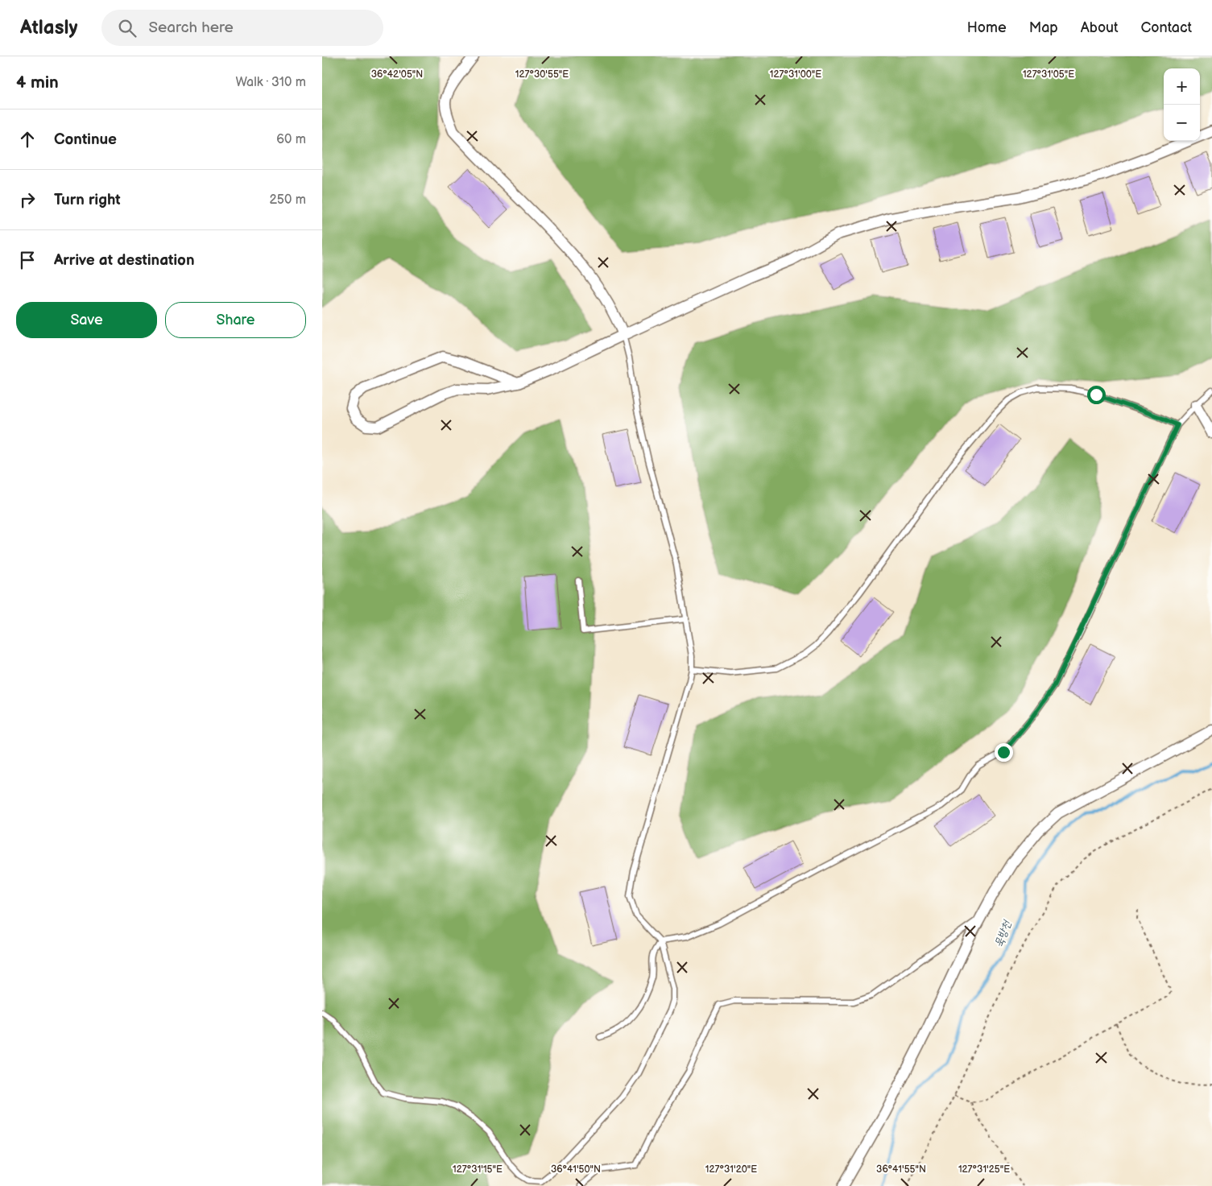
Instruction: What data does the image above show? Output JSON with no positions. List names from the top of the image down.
{
  "water": ["묵방천"],
  "page": {
    "header": "Atlasly",
    "search": "Search here",
    "nav": [
      "Home",
      "Map",
      "About",
      "Contact"
    ],
    "heading": ["4 min", "Walk · 310 m"],
    "map_buttons": ["+", "−"],
    "list": [
      ["Continue", "60 m"],
      ["Turn right", "250 m"],
      "Arrive at destination"
    ],
    "buttons": ["Save", "Share"]
  },
  "coordinates": [
    "36°42'05\"N",
    "127°30'55\"E",
    "127°31'00\"E",
    "127°31'05\"E",
    "127°31'15\"E",
    "127°31'20\"E",
    "127°31'25\"E",
    "36°41'50\"N",
    "36°41'55\"N"
  ]
}
